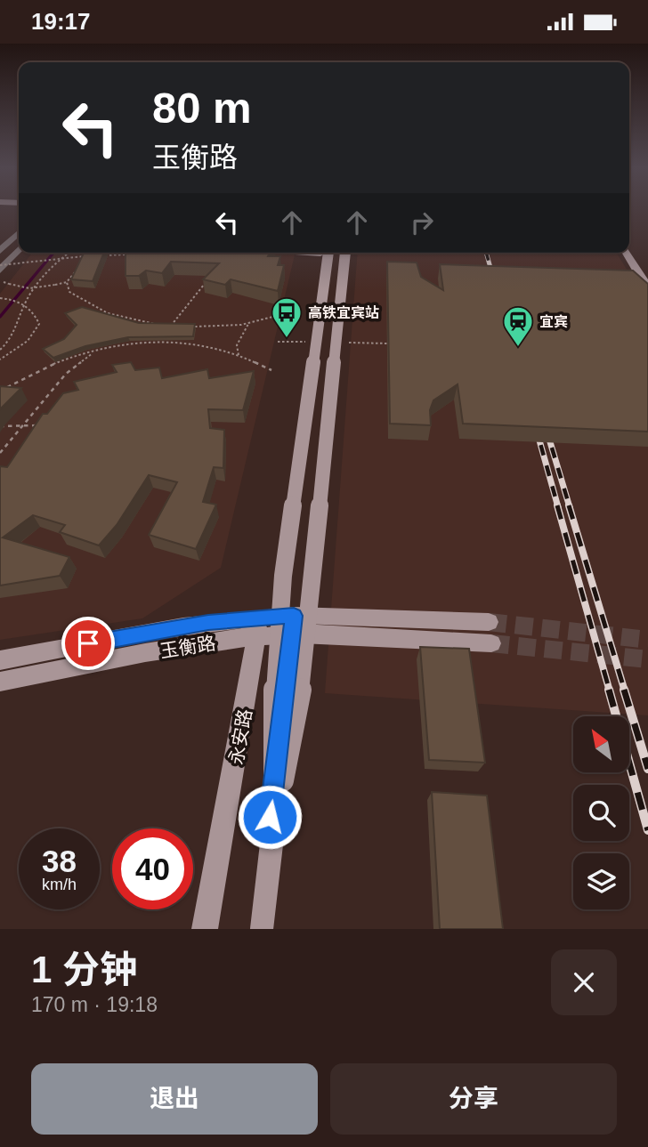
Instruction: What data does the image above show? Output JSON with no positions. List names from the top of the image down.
{
  "streets": {
    "main road": ["玉衡路", "永安路"]
  },
  "crossings": [
    ["玉衡路", "永安路"]
  ],
  "places": {
    "bus stop": ["高铁宜宾站"],
    "station": ["宜宾"]
  },
  "north": "top left",
  "page": {
    "status": "19:17",
    "turn": ["80 m", "玉衡路"],
    "speed": "38 km/h",
    "limit": "40",
    "heading": ["1 分钟", "170 m · 19:18"],
    "buttons": ["退出", "分享"]
  }
}
